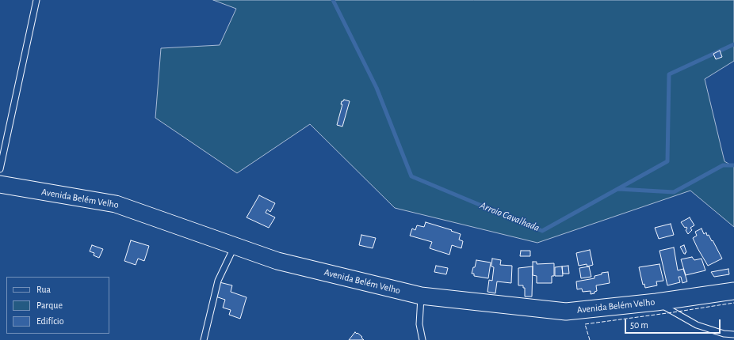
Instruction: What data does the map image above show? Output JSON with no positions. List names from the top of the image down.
{
  "streets": {
    "main road": ["Avenida Belém Velho"]
  },
  "water": ["Arroio Cavalhada"],
  "legend": ["Rua", "Parque", "Edifício"],
  "scale_bar": "50 m"
}
